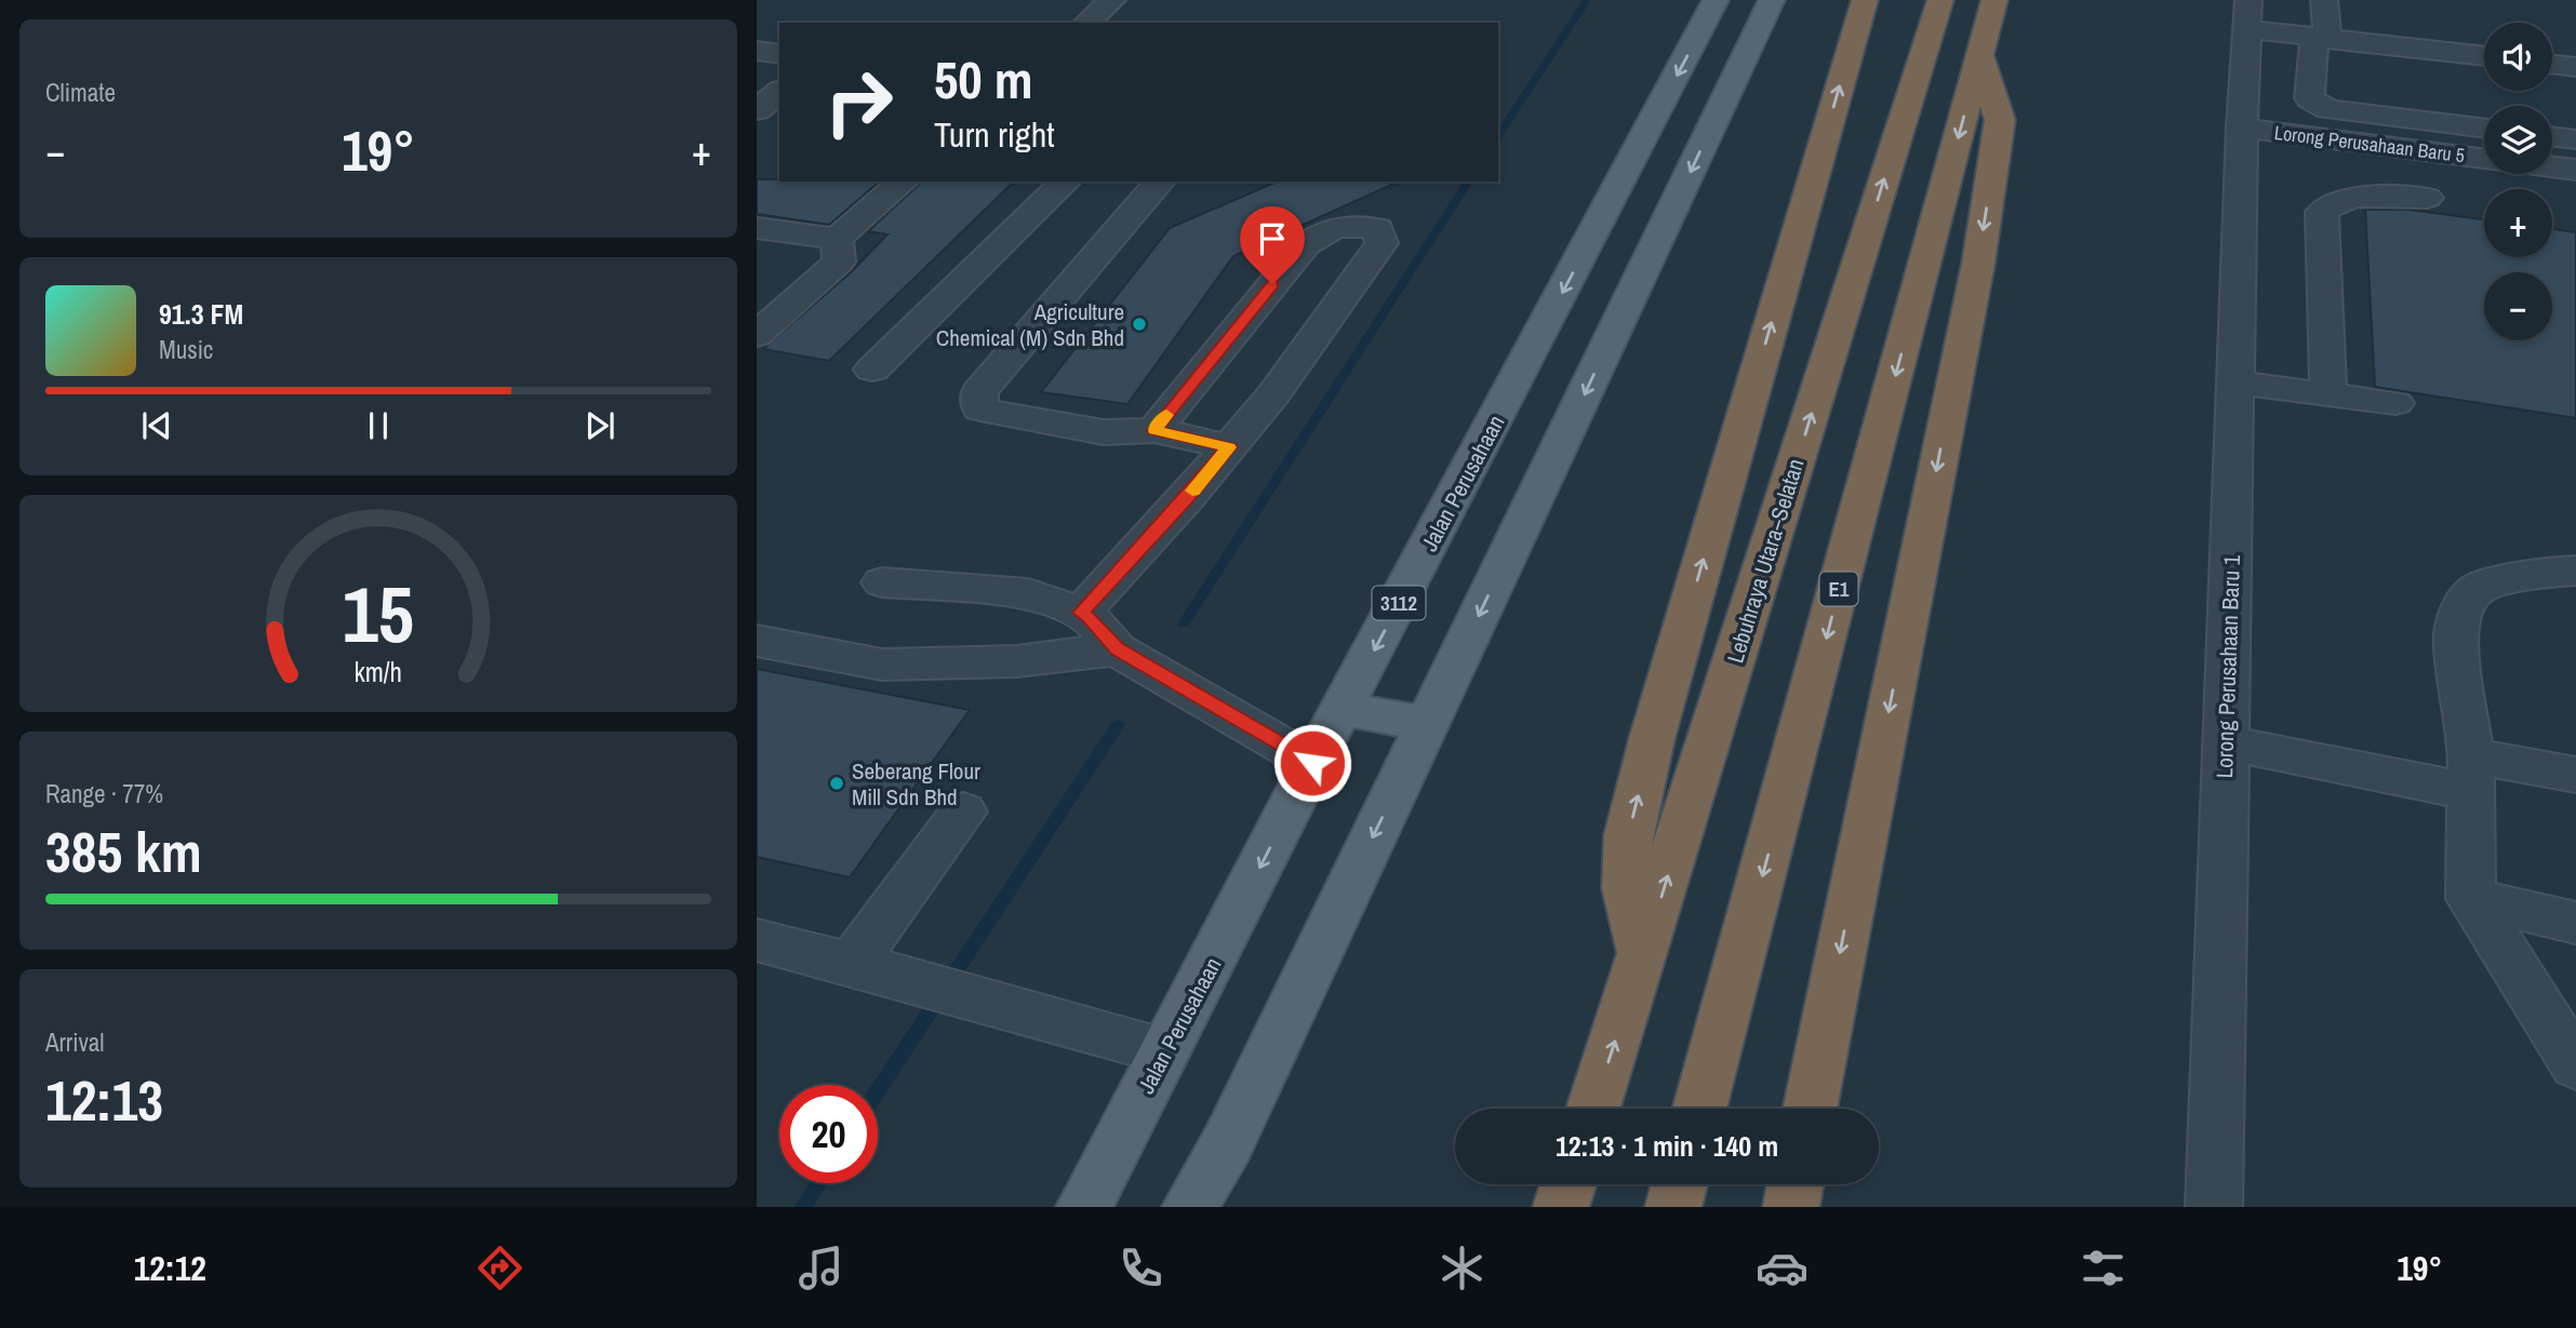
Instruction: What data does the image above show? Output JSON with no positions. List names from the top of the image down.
{
  "streets": {
    "highway": ["Lebuhraya Utara–Selatan", "E1"],
    "main road": ["Jalan Perusahaan", "3112"],
    "street": ["Lorong Perusahaan Baru 5", "Lorong Perusahaan Baru 1"]
  },
  "crossings": [
    ["Lorong Perusahaan Baru 5", "Lorong Perusahaan Baru 1"]
  ],
  "places": ["Agriculture Chemical (M) Sdn Bhd", "Seberang Flour Mill Sdn Bhd"],
  "page": {
    "tile": [
      "Climate",
      ["Range · 77%", "385 km"],
      ["Arrival", "12:13"]
    ],
    "map_buttons": ["+", "−"],
    "turn": ["50 m", "Turn right"],
    "heat": ["−", "19°", "+"],
    "song": ["91.3 FM", "Music"],
    "limit": "20",
    "trip": "12:13 · 1 min · 140 m",
    "tabs": ["12:12", "19°"],
    "gauge": ["15", "km/h"]
  }
}
